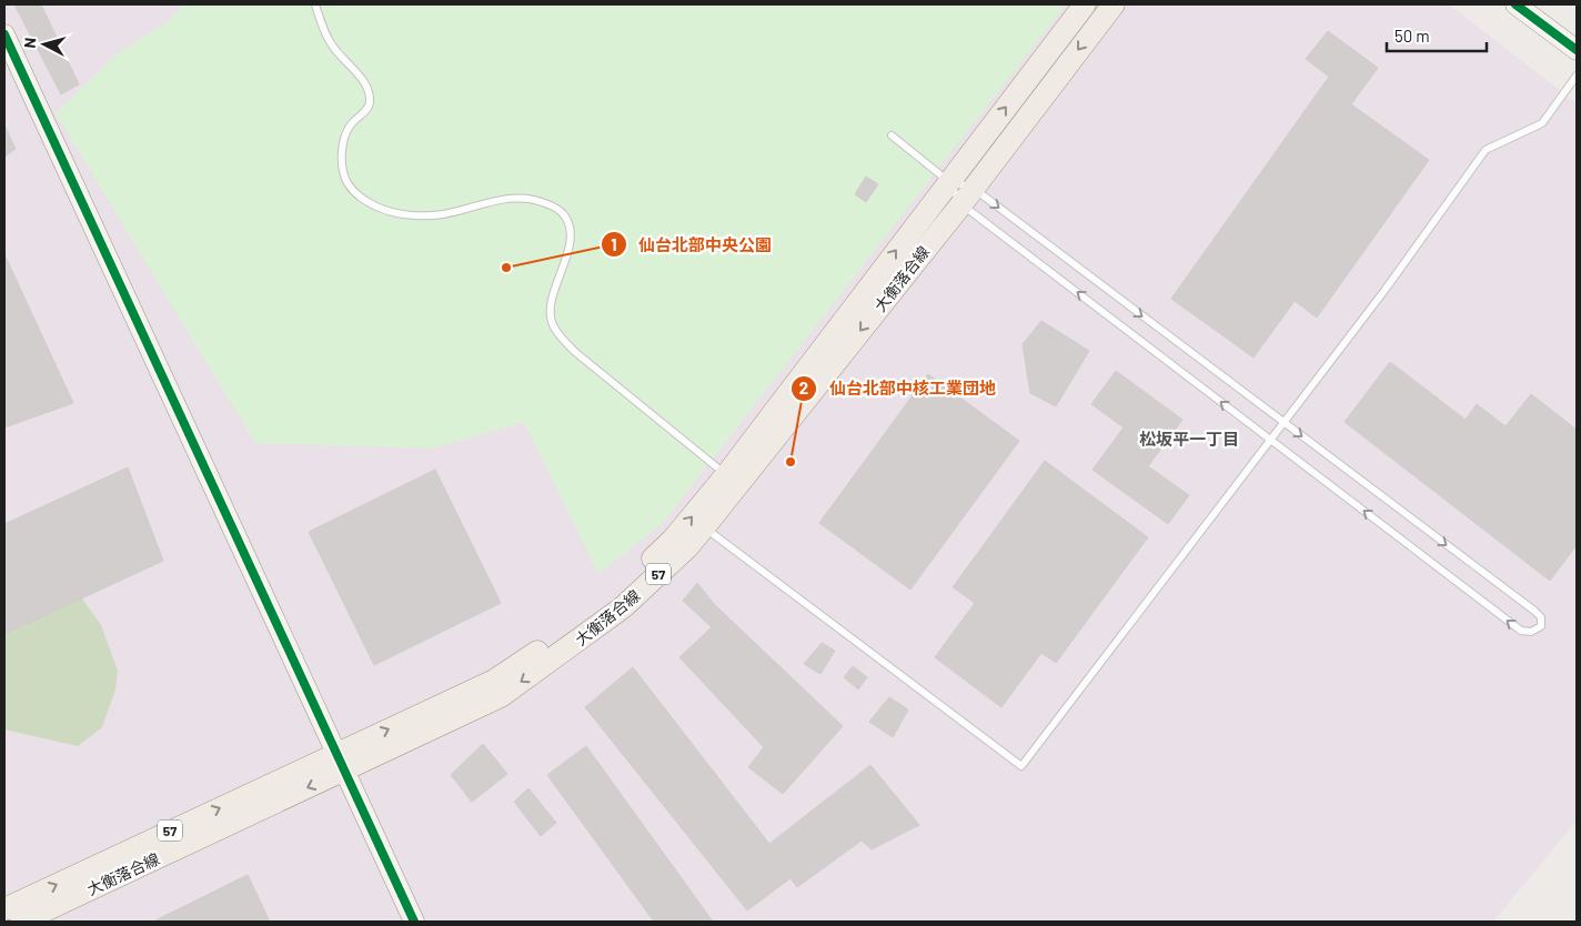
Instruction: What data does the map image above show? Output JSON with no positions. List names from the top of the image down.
{
  "streets": {
    "main road": ["大衡落合線", "57"]
  },
  "districts": ["松坂平一丁目"],
  "places": ["仙台北部中央公園", "仙台北部中核工業団地"],
  "scale_bar": "50 m",
  "north": "left"
}
